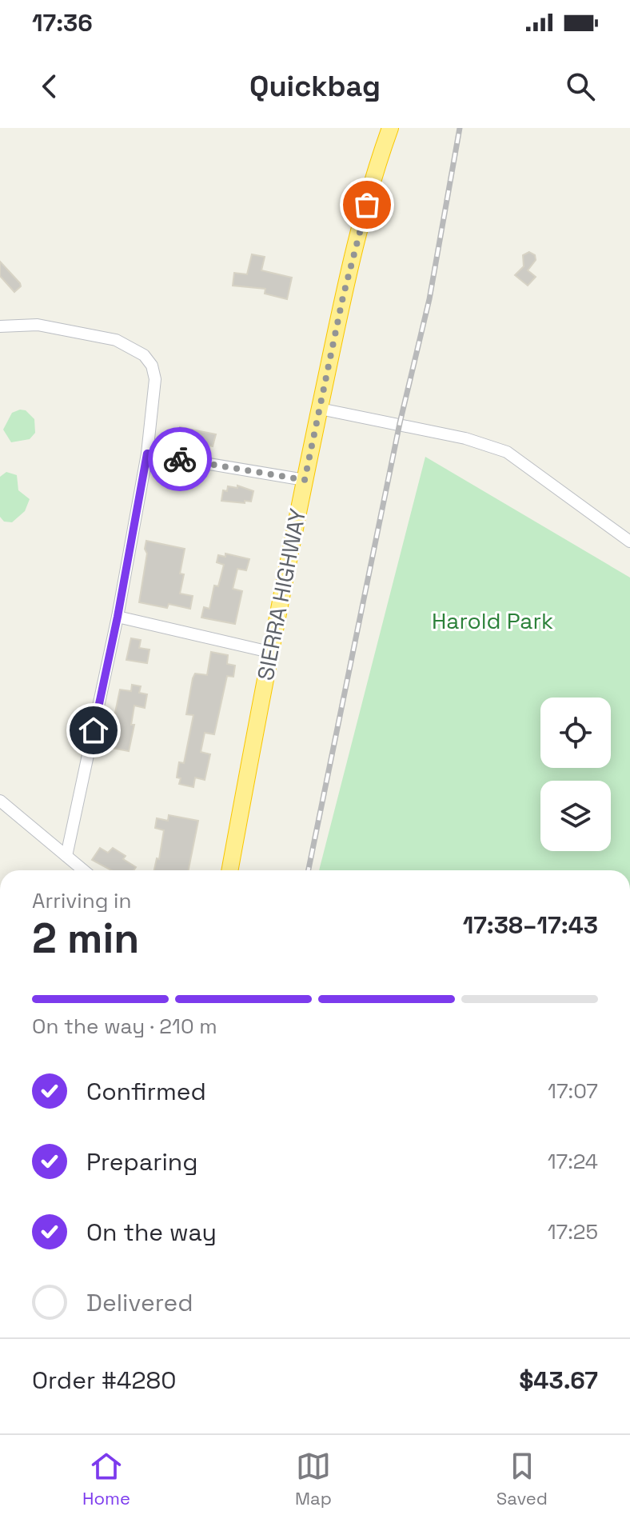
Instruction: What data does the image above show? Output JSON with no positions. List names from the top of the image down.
{
  "streets": {
    "highway": ["SIERRA HIGHWAY"]
  },
  "parks": ["Harold Park"],
  "page": {
    "status": "17:36",
    "header": "Quickbag",
    "heading": ["2 min", "Arriving in", "17:38–17:43"],
    "panel": ["Order #4280", "$43.67"],
    "bar": "On the way · 210 m",
    "list": [
      ["Confirmed", "17:07"],
      ["Preparing", "17:24"],
      ["On the way", "17:25"],
      "Delivered"
    ],
    "tabs": ["Home", "Map", "Saved"]
  }
}
